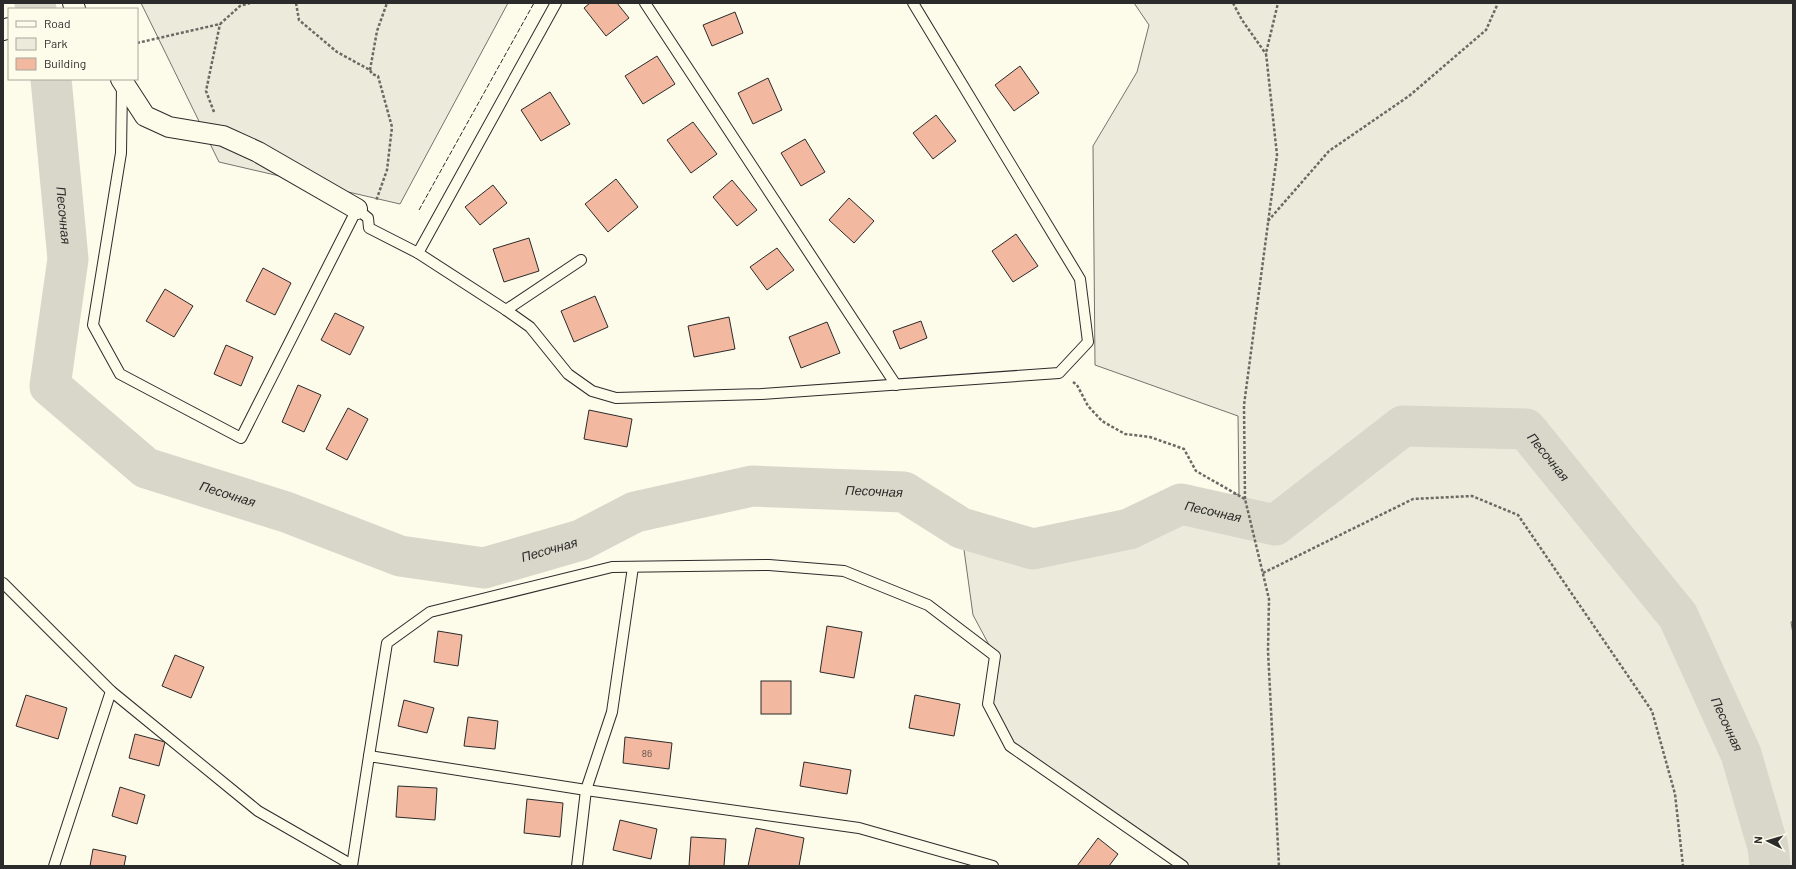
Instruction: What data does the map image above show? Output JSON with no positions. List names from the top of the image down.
{
  "water": ["Песочная"],
  "house_numbers": ["86"],
  "legend": ["Road", "Park", "Building"],
  "north": "left"
}
